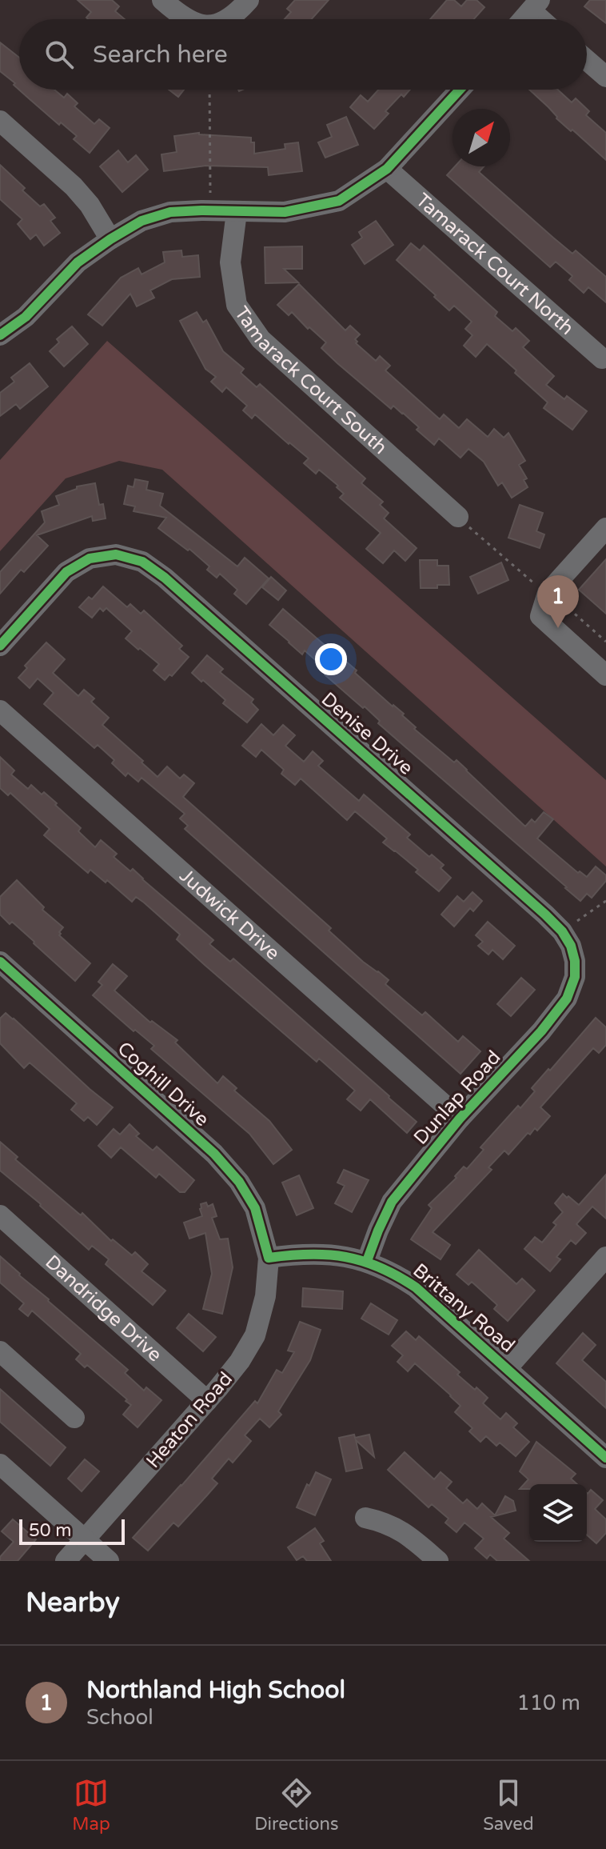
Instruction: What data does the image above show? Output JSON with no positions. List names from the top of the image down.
{
  "streets": {
    "street": [
      "Tamarack Court North",
      "Tamarack Court South",
      "Denise Drive",
      "Judwick Drive",
      "Coghill Drive",
      "Dunlap Road",
      "Dandridge Drive",
      "Brittany Road",
      "Heaton Road"
    ]
  },
  "crossings": [
    ["Denise Drive", "Dunlap Road"],
    ["Judwick Drive", "Dunlap Road"],
    ["Coghill Drive", "Brittany Road"],
    ["Coghill Drive", "Heaton Road"],
    ["Dunlap Road", "Brittany Road"],
    ["Dandridge Drive", "Heaton Road"],
    ["Brittany Road", "Heaton Road"]
  ],
  "scale_bar": "50 m",
  "north": "top right",
  "page": {
    "search": "Search here",
    "pins": "1",
    "scale": "50 m",
    "heading": "Nearby",
    "list": [
      {
        "mark": "1",
        "name": "Northland High School",
        "note": "School",
        "value": "110 m"
      }
    ],
    "nav": ["Map", "Directions", "Saved"]
  }
}
